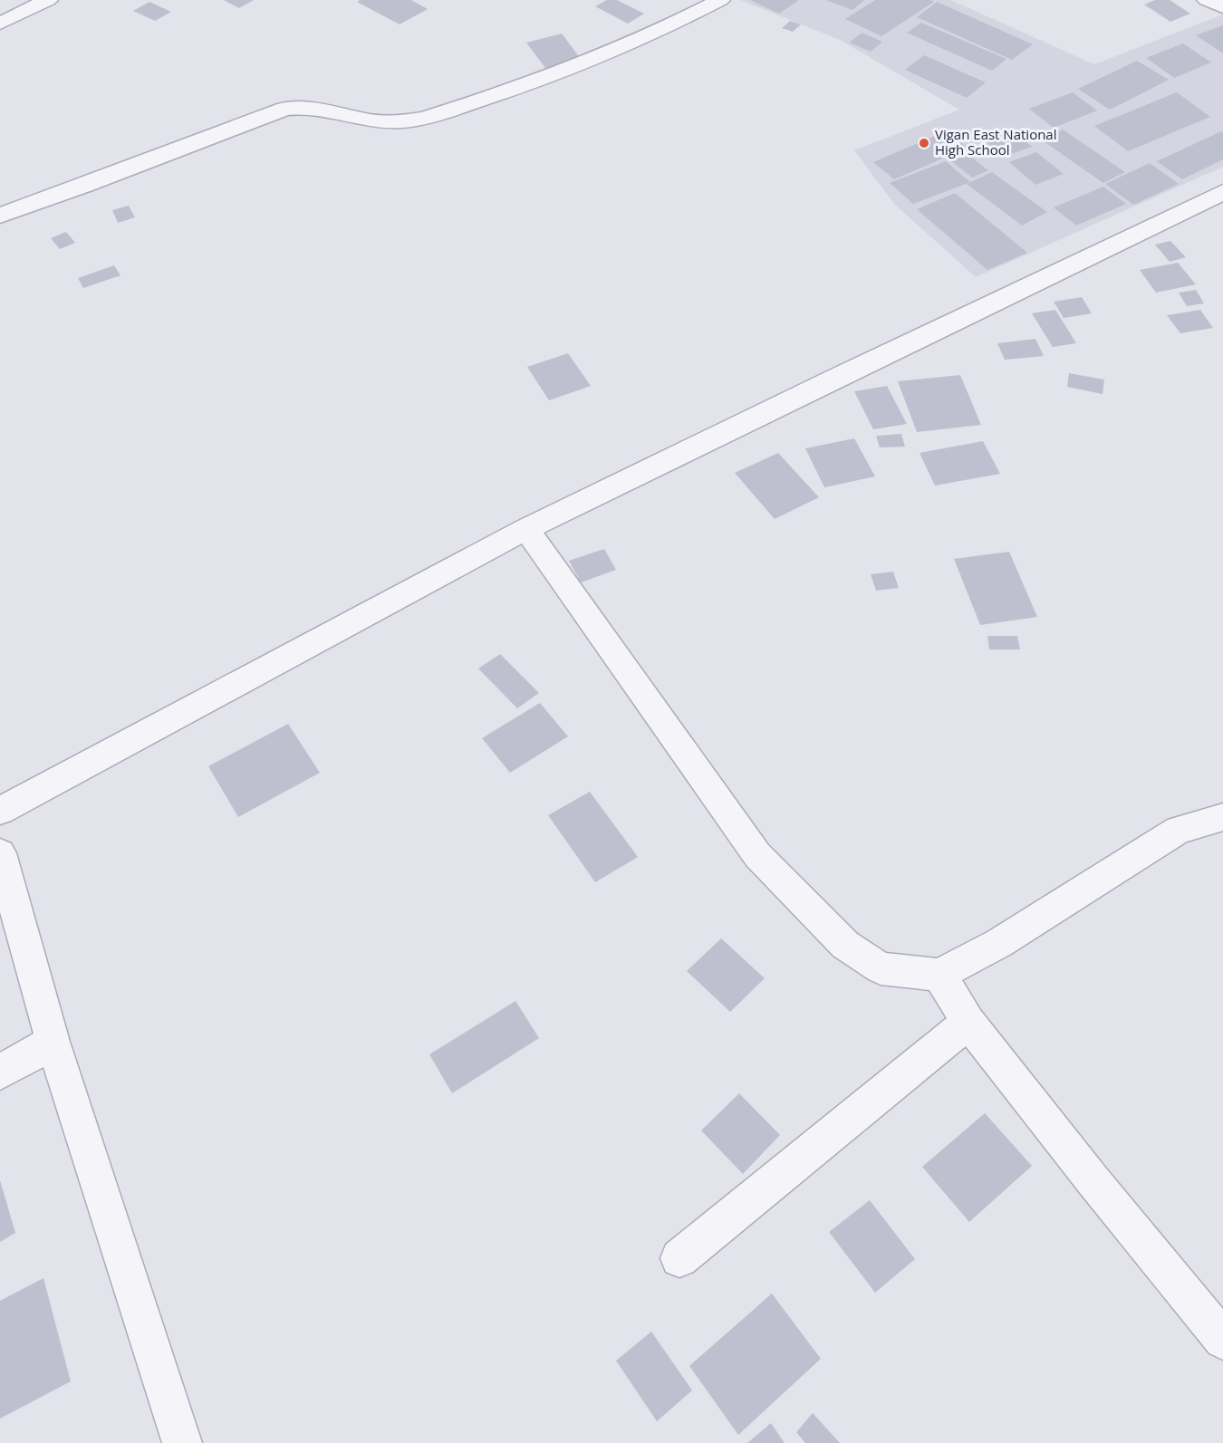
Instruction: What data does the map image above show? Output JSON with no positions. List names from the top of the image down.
{
  "places": ["Vigan East National High School"]
}
